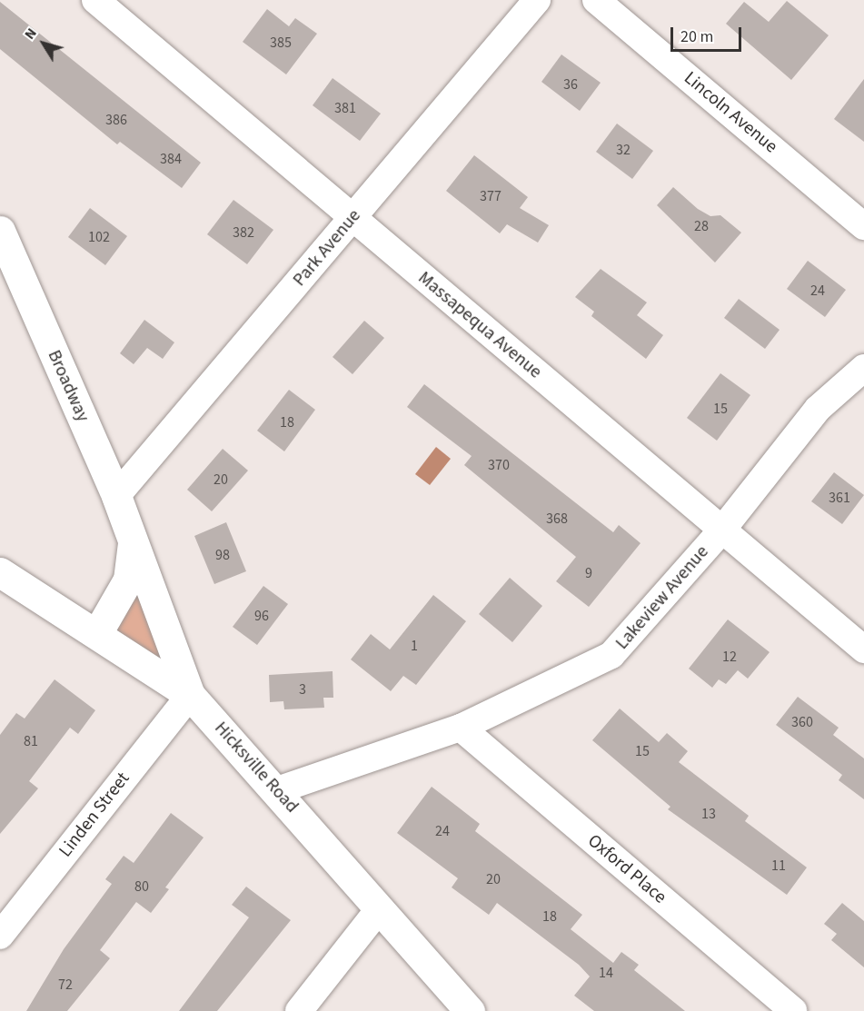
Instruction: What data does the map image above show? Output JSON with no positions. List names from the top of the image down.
{
  "streets": {
    "main road": ["Broadway", "Hicksville Road"],
    "street": [
      "Lincoln Avenue",
      "Park Avenue",
      "Massapequa Avenue",
      "Lakeview Avenue",
      "Linden Street",
      "Oxford Place"
    ]
  },
  "crossings": [
    ["Park Avenue", "Massapequa Avenue"],
    ["Park Avenue", "Broadway"],
    ["Massapequa Avenue", "Lakeview Avenue"],
    ["Broadway", "Hicksville Road"],
    ["Broadway", "Linden Street"],
    ["Lakeview Avenue", "Hicksville Road"],
    ["Lakeview Avenue", "Oxford Place"],
    ["Hicksville Road", "Linden Street"]
  ],
  "house_numbers": [
    "385",
    "36",
    "381",
    "386",
    "32",
    "384",
    "377",
    "28",
    "382",
    "102",
    "24",
    "15",
    "18",
    "370",
    "20",
    "361",
    "368",
    "98",
    "9",
    "96",
    "1",
    "12",
    "3",
    "360",
    "81",
    "15",
    "13",
    "24",
    "11",
    "20",
    "80",
    "18",
    "14",
    "72"
  ],
  "scale_bar": "20 m",
  "north": "top left"
}
